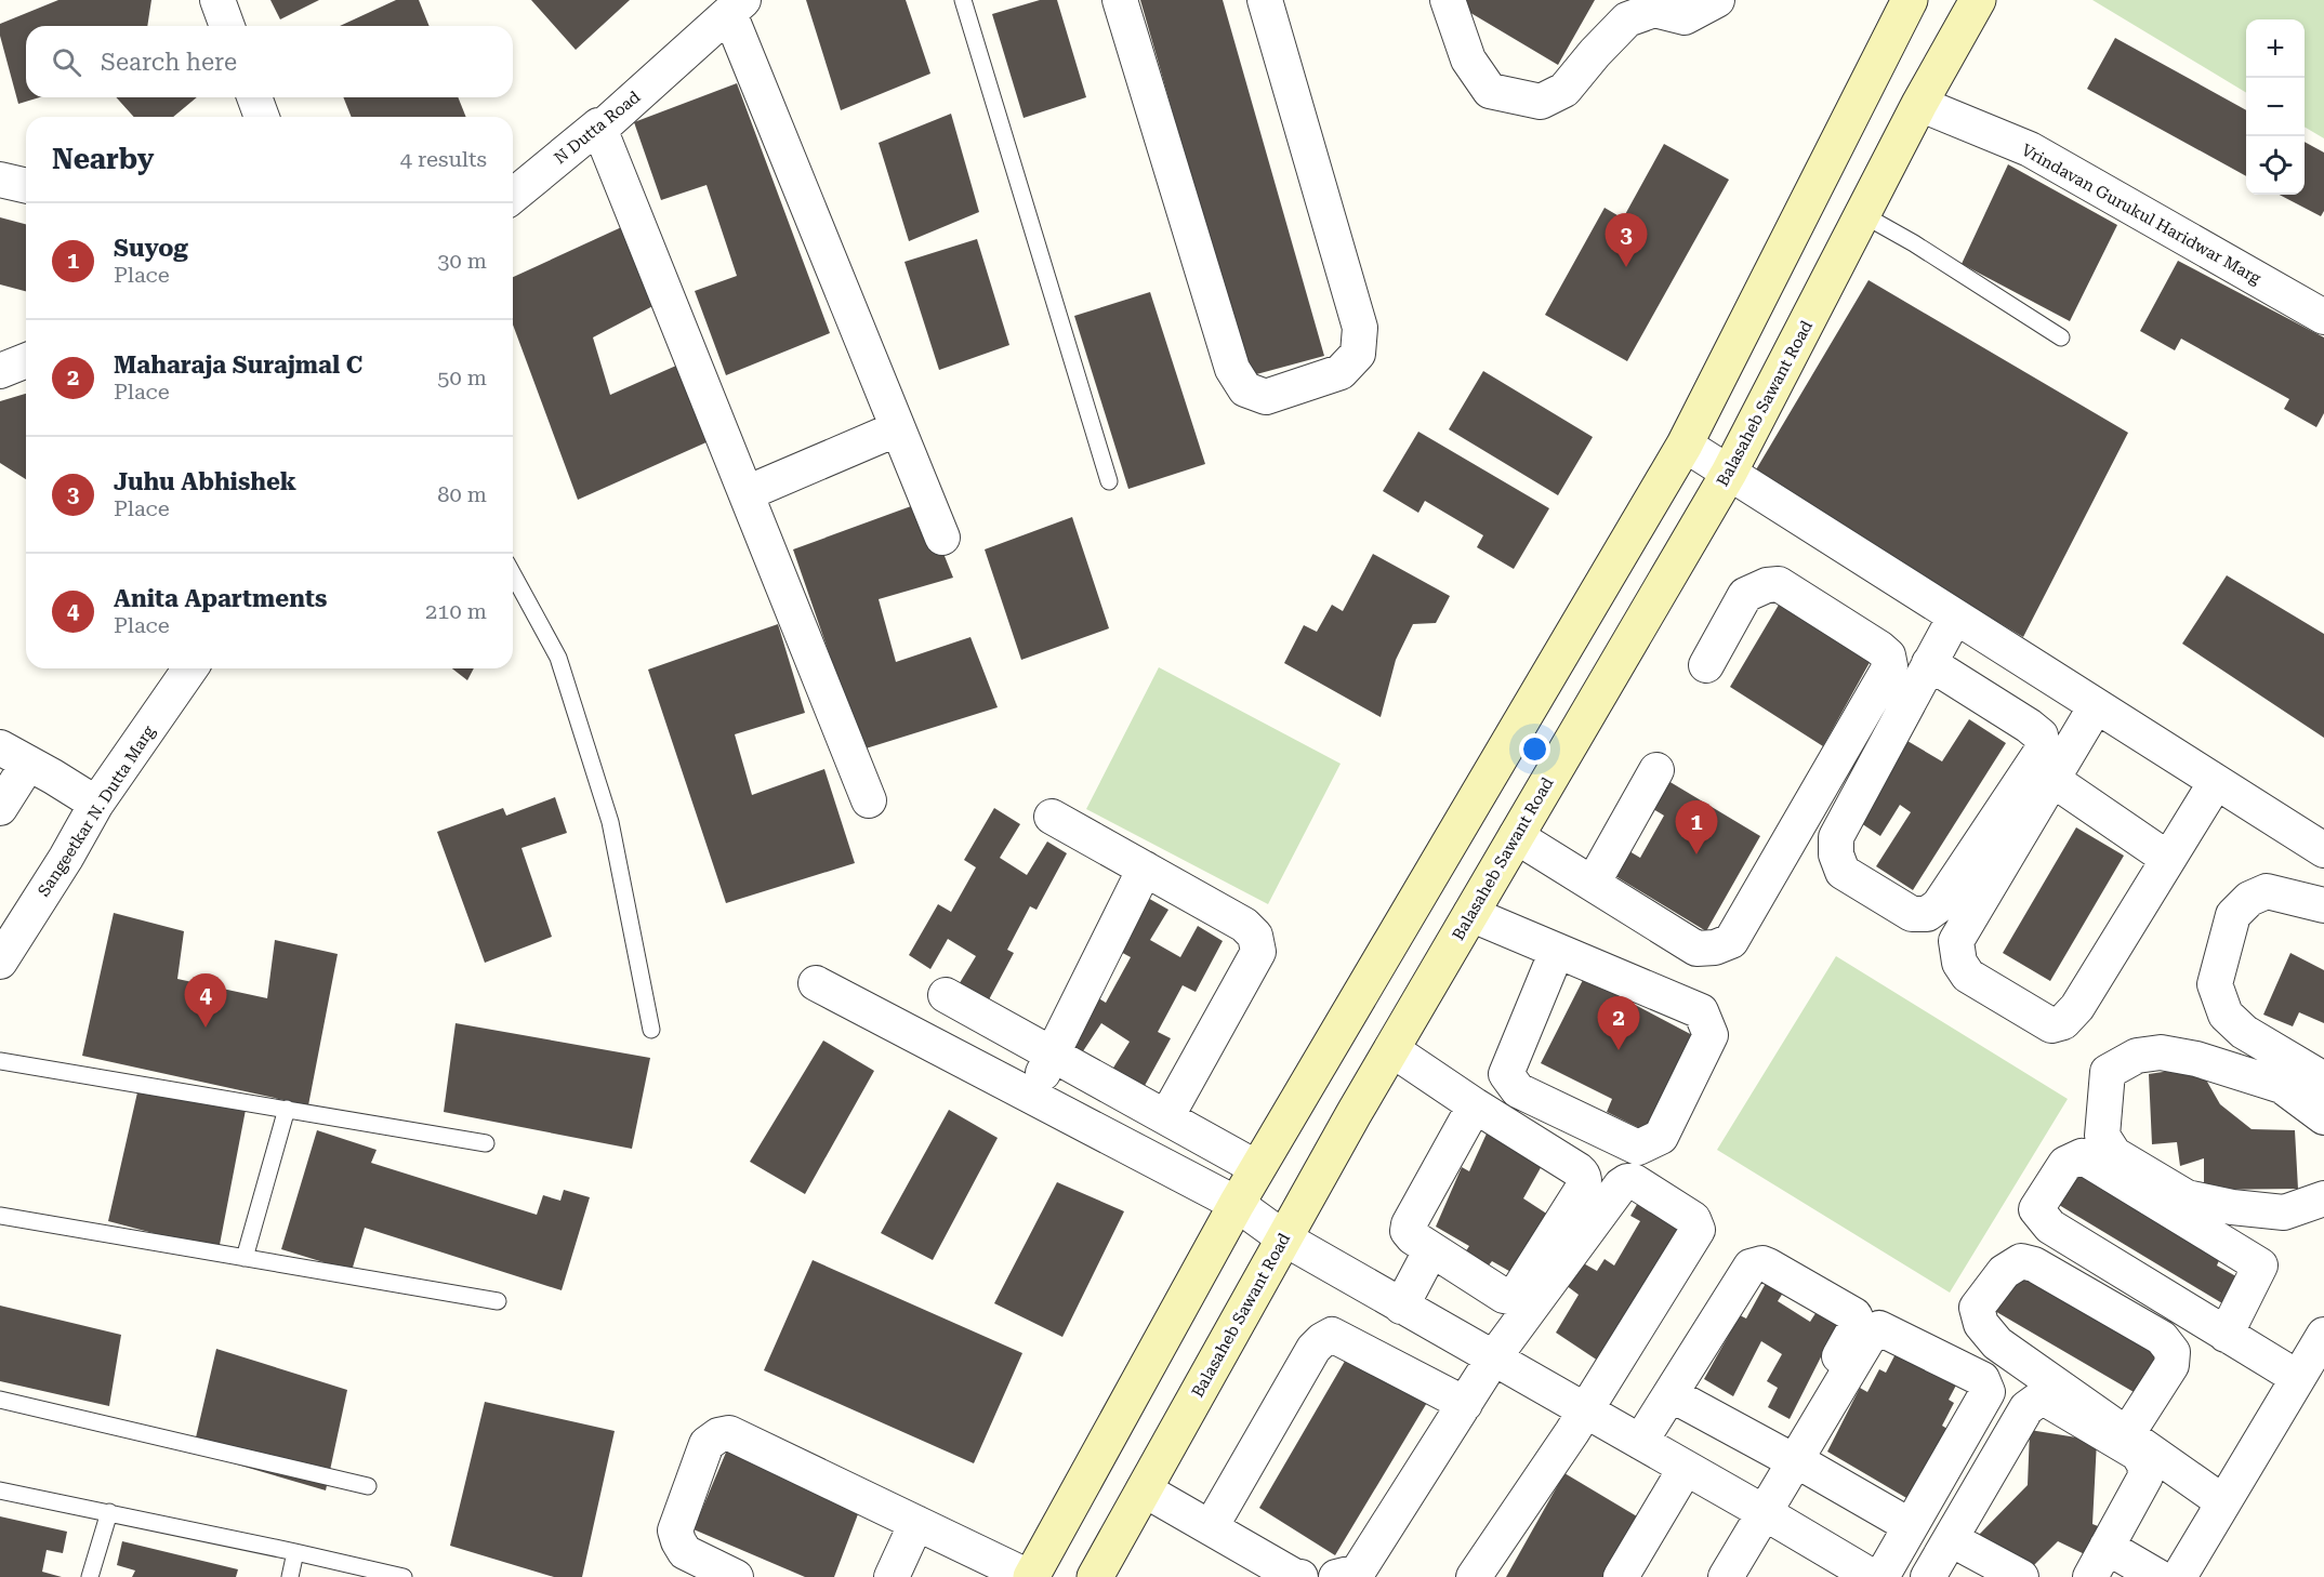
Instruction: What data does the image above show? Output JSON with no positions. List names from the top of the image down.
{
  "streets": {
    "main road": ["Balasaheb Sawant Road"],
    "street": ["N Dutta Road", "Vrindavan Gurukul Haridwar Marg", "Sangeetkar N. Dutta Marg"]
  },
  "crossings": [
    ["Vrindavan Gurukul Haridwar Marg", "Balasaheb Sawant Road"]
  ],
  "page": {
    "map_buttons": ["+", "−"],
    "search": "Search here",
    "heading": ["Nearby", "4 results"],
    "list": [
      {
        "mark": "1",
        "name": "Suyog",
        "note": "Place",
        "value": "30 m"
      },
      {
        "mark": "2",
        "name": "Maharaja Surajmal C",
        "note": "Place",
        "value": "50 m"
      },
      {
        "mark": "3",
        "name": "Juhu Abhishek",
        "note": "Place",
        "value": "80 m"
      },
      {
        "mark": "4",
        "name": "Anita Apartments",
        "note": "Place",
        "value": "210 m"
      }
    ],
    "pins": [
      "3",
      "1",
      "4",
      "2"
    ]
  }
}
